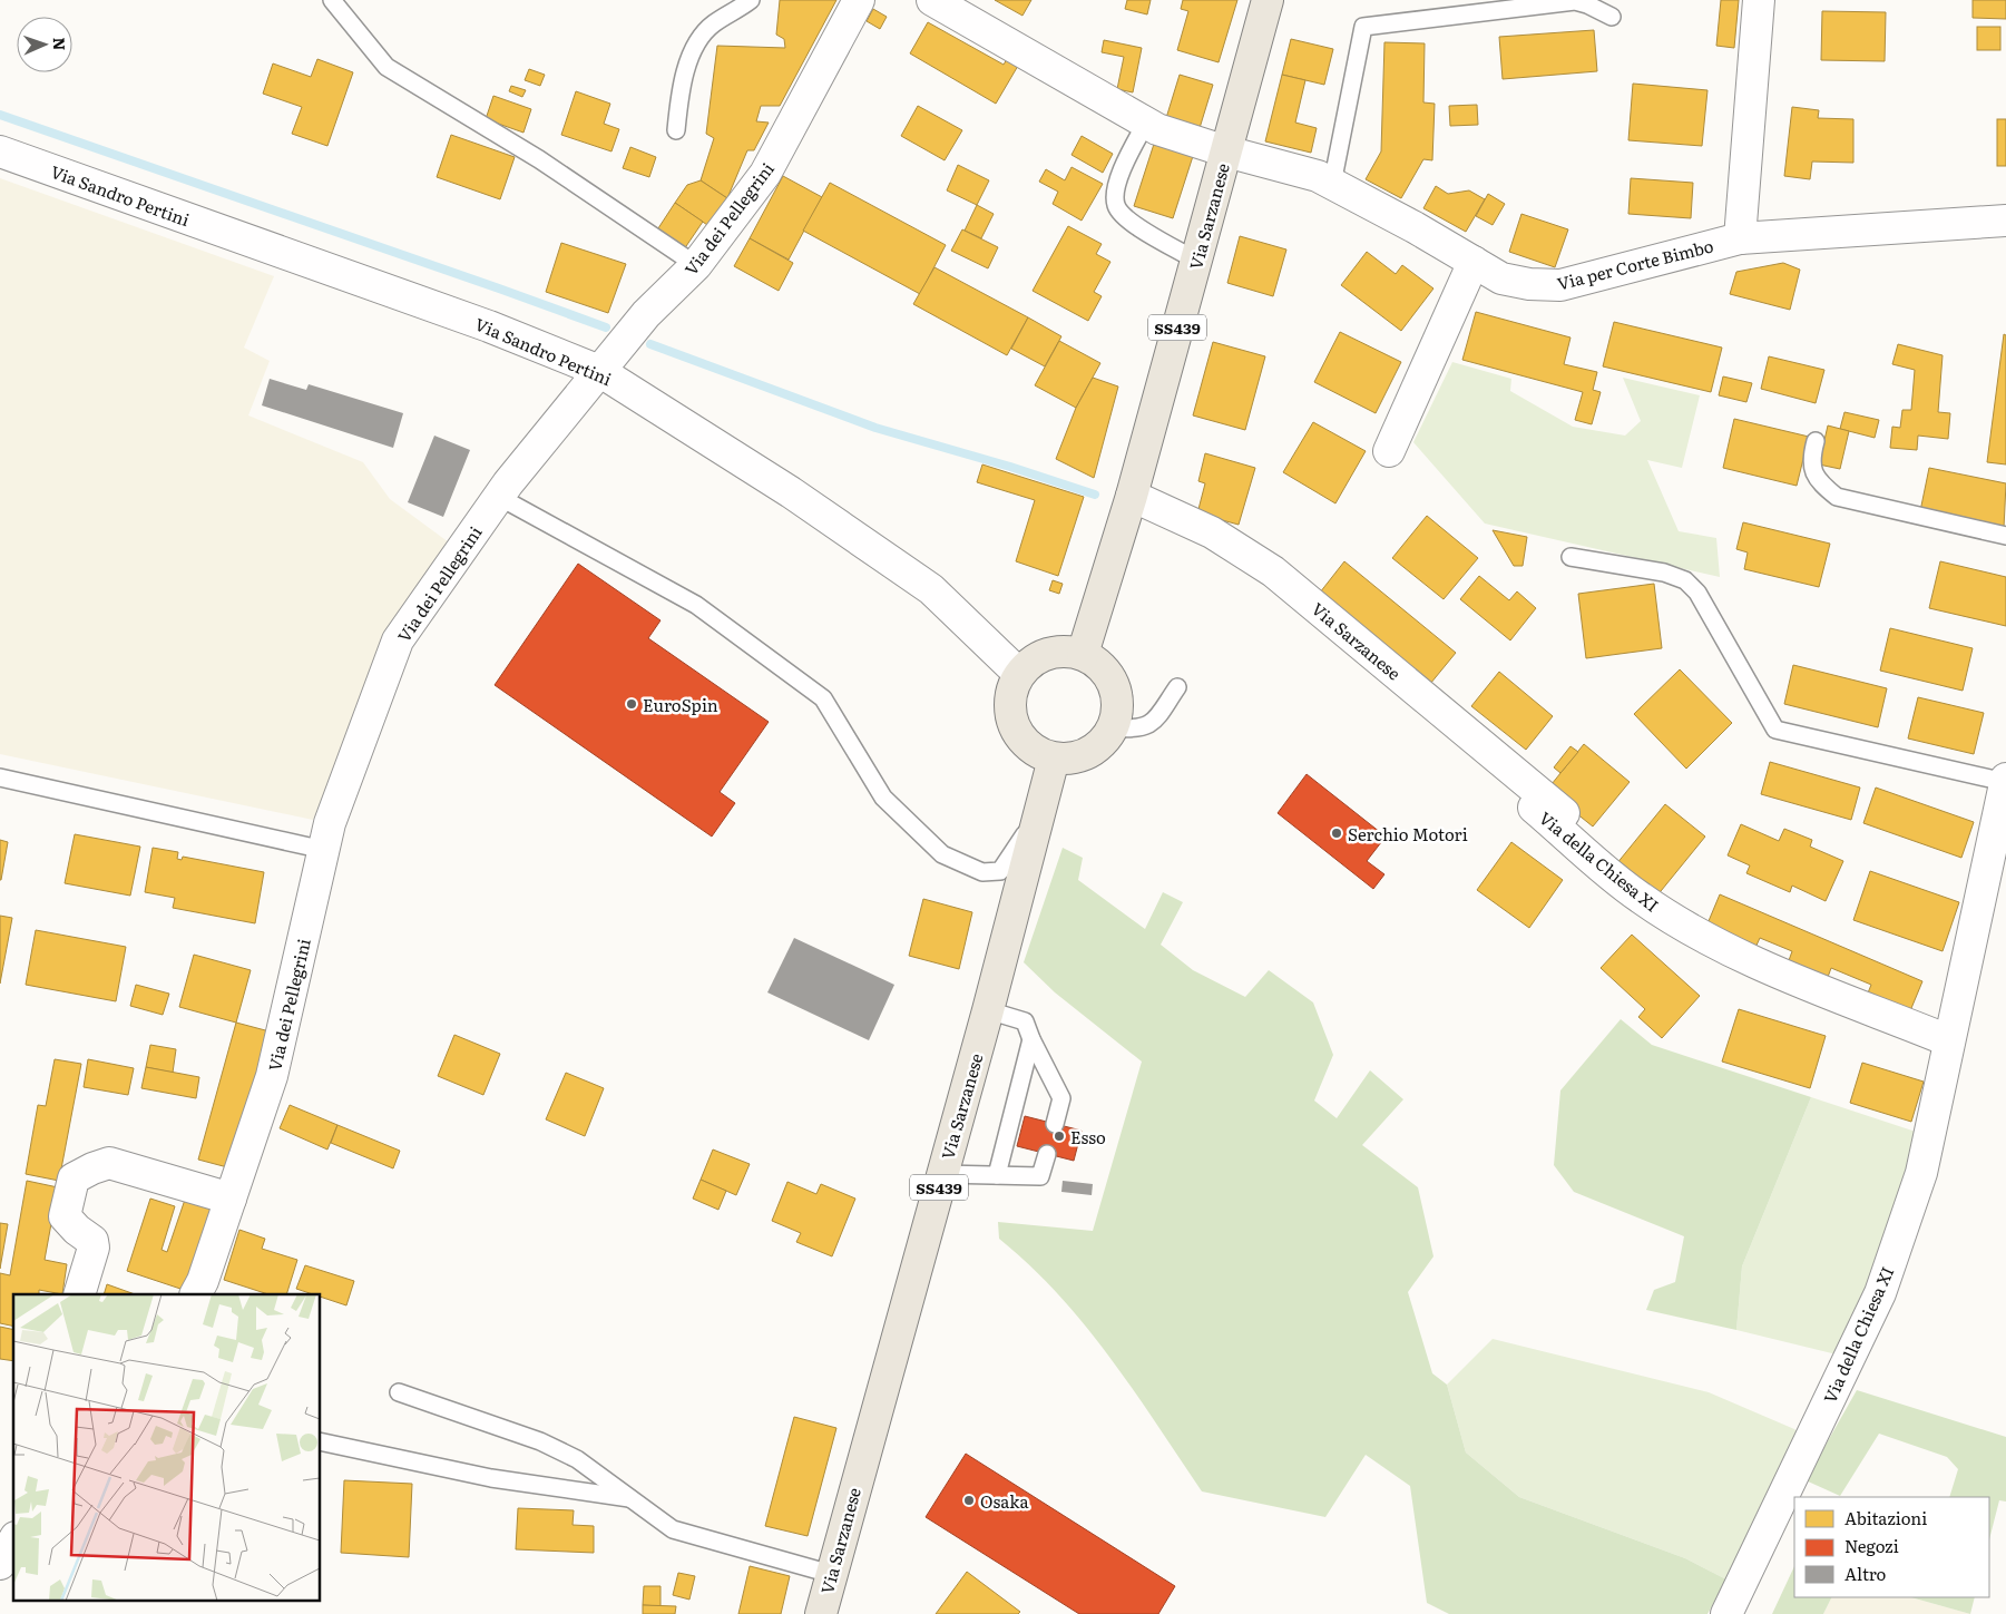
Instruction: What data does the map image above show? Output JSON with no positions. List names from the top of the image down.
{
  "streets": {
    "main road": ["Via Sarzanese", "SS439"],
    "street": [
      "Via Sandro Pertini",
      "Via dei Pellegrini",
      "Via per Corte Bimbo",
      "Via della Chiesa XI"
    ]
  },
  "crossings": [
    ["Via Sandro Pertini", "Via Sarzanese"],
    ["Via Sandro Pertini", "Via dei Pellegrini"],
    ["Via Sarzanese", "Via per Corte Bimbo"]
  ],
  "places": [
    "EuroSpin",
    "Serchio Motori",
    "Esso",
    "Osaka"
  ],
  "legend": ["Abitazioni", "Negozi", "Altro"],
  "north": "right"
}
